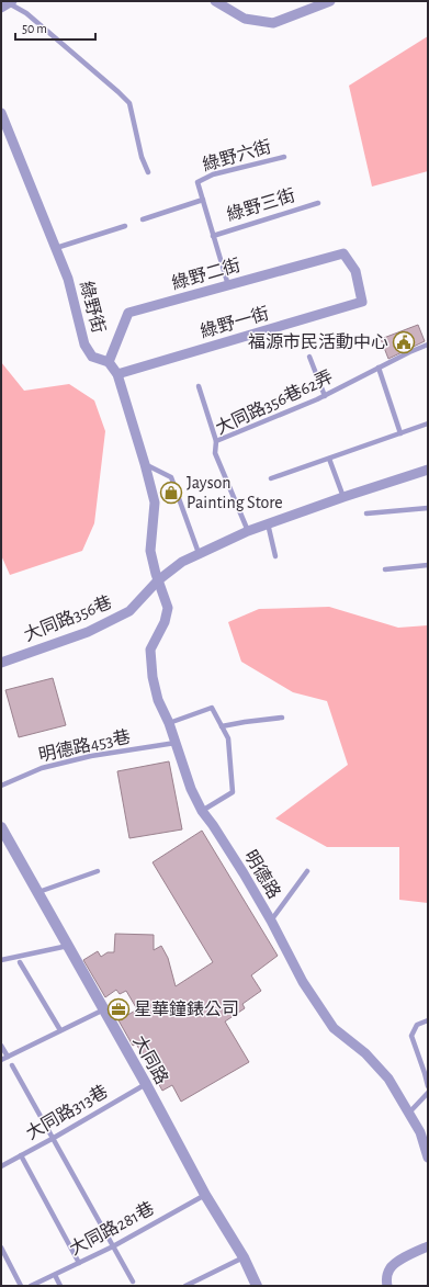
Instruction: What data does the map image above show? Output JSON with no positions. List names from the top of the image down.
{
  "streets": {
    "street": [
      "綠野二街",
      "綠野街",
      "綠野一街",
      "大同路356巷",
      "明德路",
      "大同路"
    ],
    "lane": [
      "綠野六街",
      "綠野三街",
      "大同路356巷62弄",
      "明德路453巷",
      "大同路313巷",
      "大同路281巷"
    ]
  },
  "crossings": [
    ["綠野二街", "綠野街"],
    ["綠野二街", "綠野一街"],
    ["大同路356巷62弄", "大同路356巷"],
    ["大同路356巷", "明德路"],
    ["明德路453巷", "明德路"],
    ["大同路", "大同路313巷"],
    ["大同路", "大同路281巷"]
  ],
  "places": {
    "public building": ["福源市民活動中心"],
    "shop": ["Jayson Painting Store"],
    "office": ["星華鐘錶公司"]
  },
  "scale_bar": "50 m"
}
